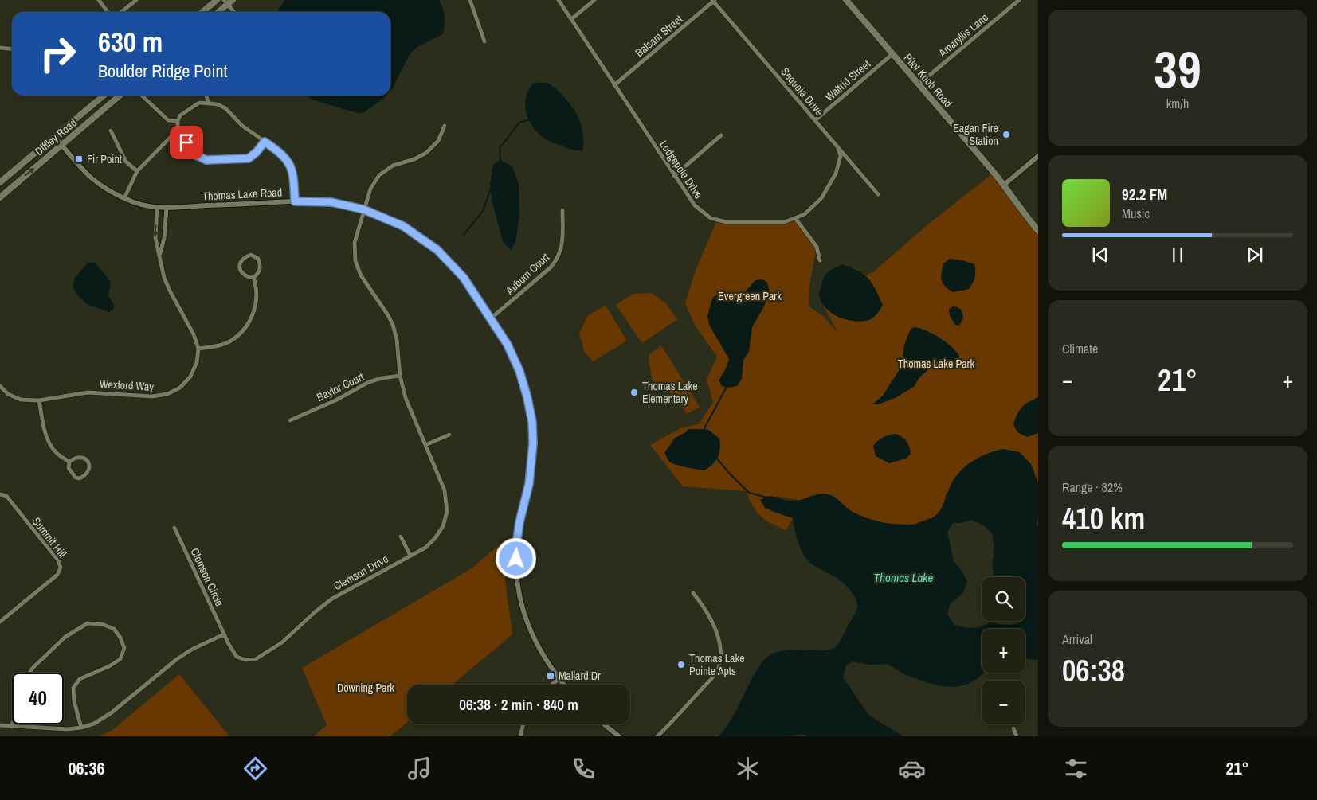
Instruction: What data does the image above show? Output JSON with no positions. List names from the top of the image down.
{
  "streets": {
    "main road": ["Pilot Knob Road", "Diffley Road"],
    "street": [
      "Amaryllis Lane",
      "Balsam Street",
      "Walfrid Street",
      "Sequoia Drive",
      "Lodgepole Drive",
      "Thomas Lake Road",
      "Auburn Court",
      "Wexford Way",
      "Baylor Court",
      "Summit Hill",
      "Clemson Drive",
      "Clemson Circle"
    ]
  },
  "crossings": [
    ["Amaryllis Lane", "Pilot Knob Road"],
    ["Balsam Street", "Sequoia Drive"],
    ["Balsam Street", "Lodgepole Drive"],
    ["Walfrid Street", "Pilot Knob Road"],
    ["Walfrid Street", "Sequoia Drive"],
    ["Sequoia Drive", "Lodgepole Drive"],
    ["Diffley Road", "Thomas Lake Road"],
    ["Thomas Lake Road", "Auburn Court"],
    ["Thomas Lake Road", "Clemson Drive"],
    ["Baylor Court", "Clemson Drive"],
    ["Clemson Drive", "Clemson Circle"]
  ],
  "water": ["Thomas Lake"],
  "parks": ["Evergreen Park", "Thomas Lake Park", "Downing Park"],
  "places": {
    "other": ["Eagan Fire Station", "Thomas Lake Elementary", "Thomas Lake Pointe Apts"],
    "transit": ["Fir Point", "Mallard Dr"]
  },
  "page": {
    "tile": [
      ["39", "km/h"],
      "Climate",
      ["Range · 82%", "410 km"],
      ["Arrival", "06:38"]
    ],
    "turn": ["630 m", "Boulder Ridge Point"],
    "song": ["92.2 FM", "Music"],
    "heat": ["−", "21°", "+"],
    "map_buttons": ["+", "−"],
    "limit": "40",
    "trip": "06:38 · 2 min · 840 m",
    "tabs": ["06:36", "21°"]
  }
}
